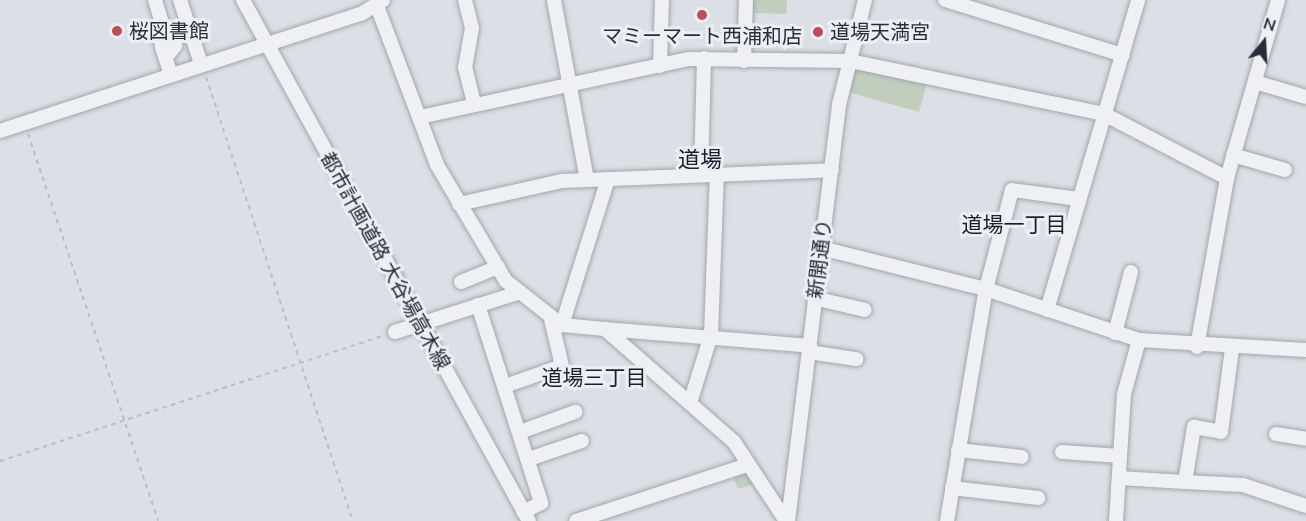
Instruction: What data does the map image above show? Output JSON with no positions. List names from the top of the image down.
{
  "streets": {
    "street": ["新開通り", "都市計画道路 大谷場高木線"]
  },
  "districts": ["道場", "道場一丁目", "道場三丁目"],
  "places": ["マミーマート西浦和店", "桜図書館", "道場天満宮"],
  "north": "top"
}
